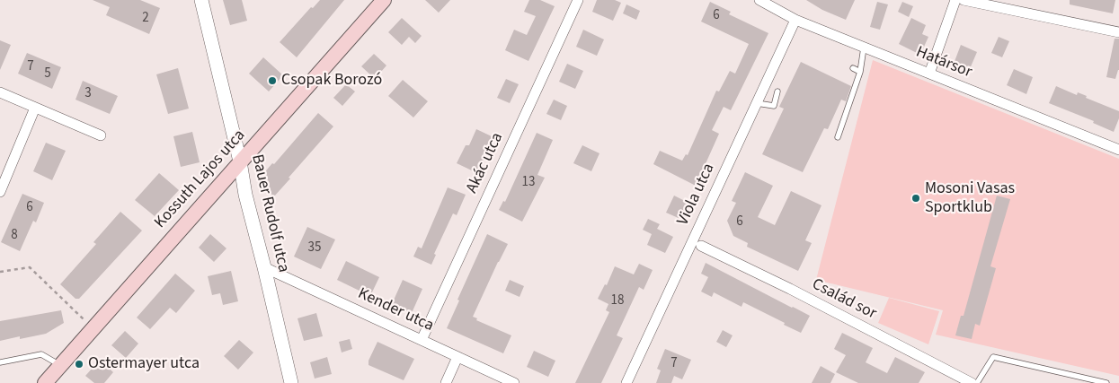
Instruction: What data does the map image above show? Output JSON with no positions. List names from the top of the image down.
{
  "streets": {
    "main road": ["Kossuth Lajos utca"],
    "street": [
      "Határsor",
      "Akác utca",
      "Viola utca",
      "Bauer Rudolf utca",
      "Család sor",
      "Kender utca"
    ]
  },
  "crossings": [
    ["Határsor", "Viola utca"],
    ["Akác utca", "Kender utca"],
    ["Kossuth Lajos utca", "Bauer Rudolf utca"],
    ["Bauer Rudolf utca", "Kender utca"]
  ],
  "places": ["Csopak Borozó", "Mosoni Vasas Sportklub", "Ostermayer utca"],
  "house_numbers": [
    "6",
    "2",
    "7",
    "5",
    "3",
    "13",
    "6",
    "6",
    "8",
    "35",
    "18",
    "7"
  ]
}
